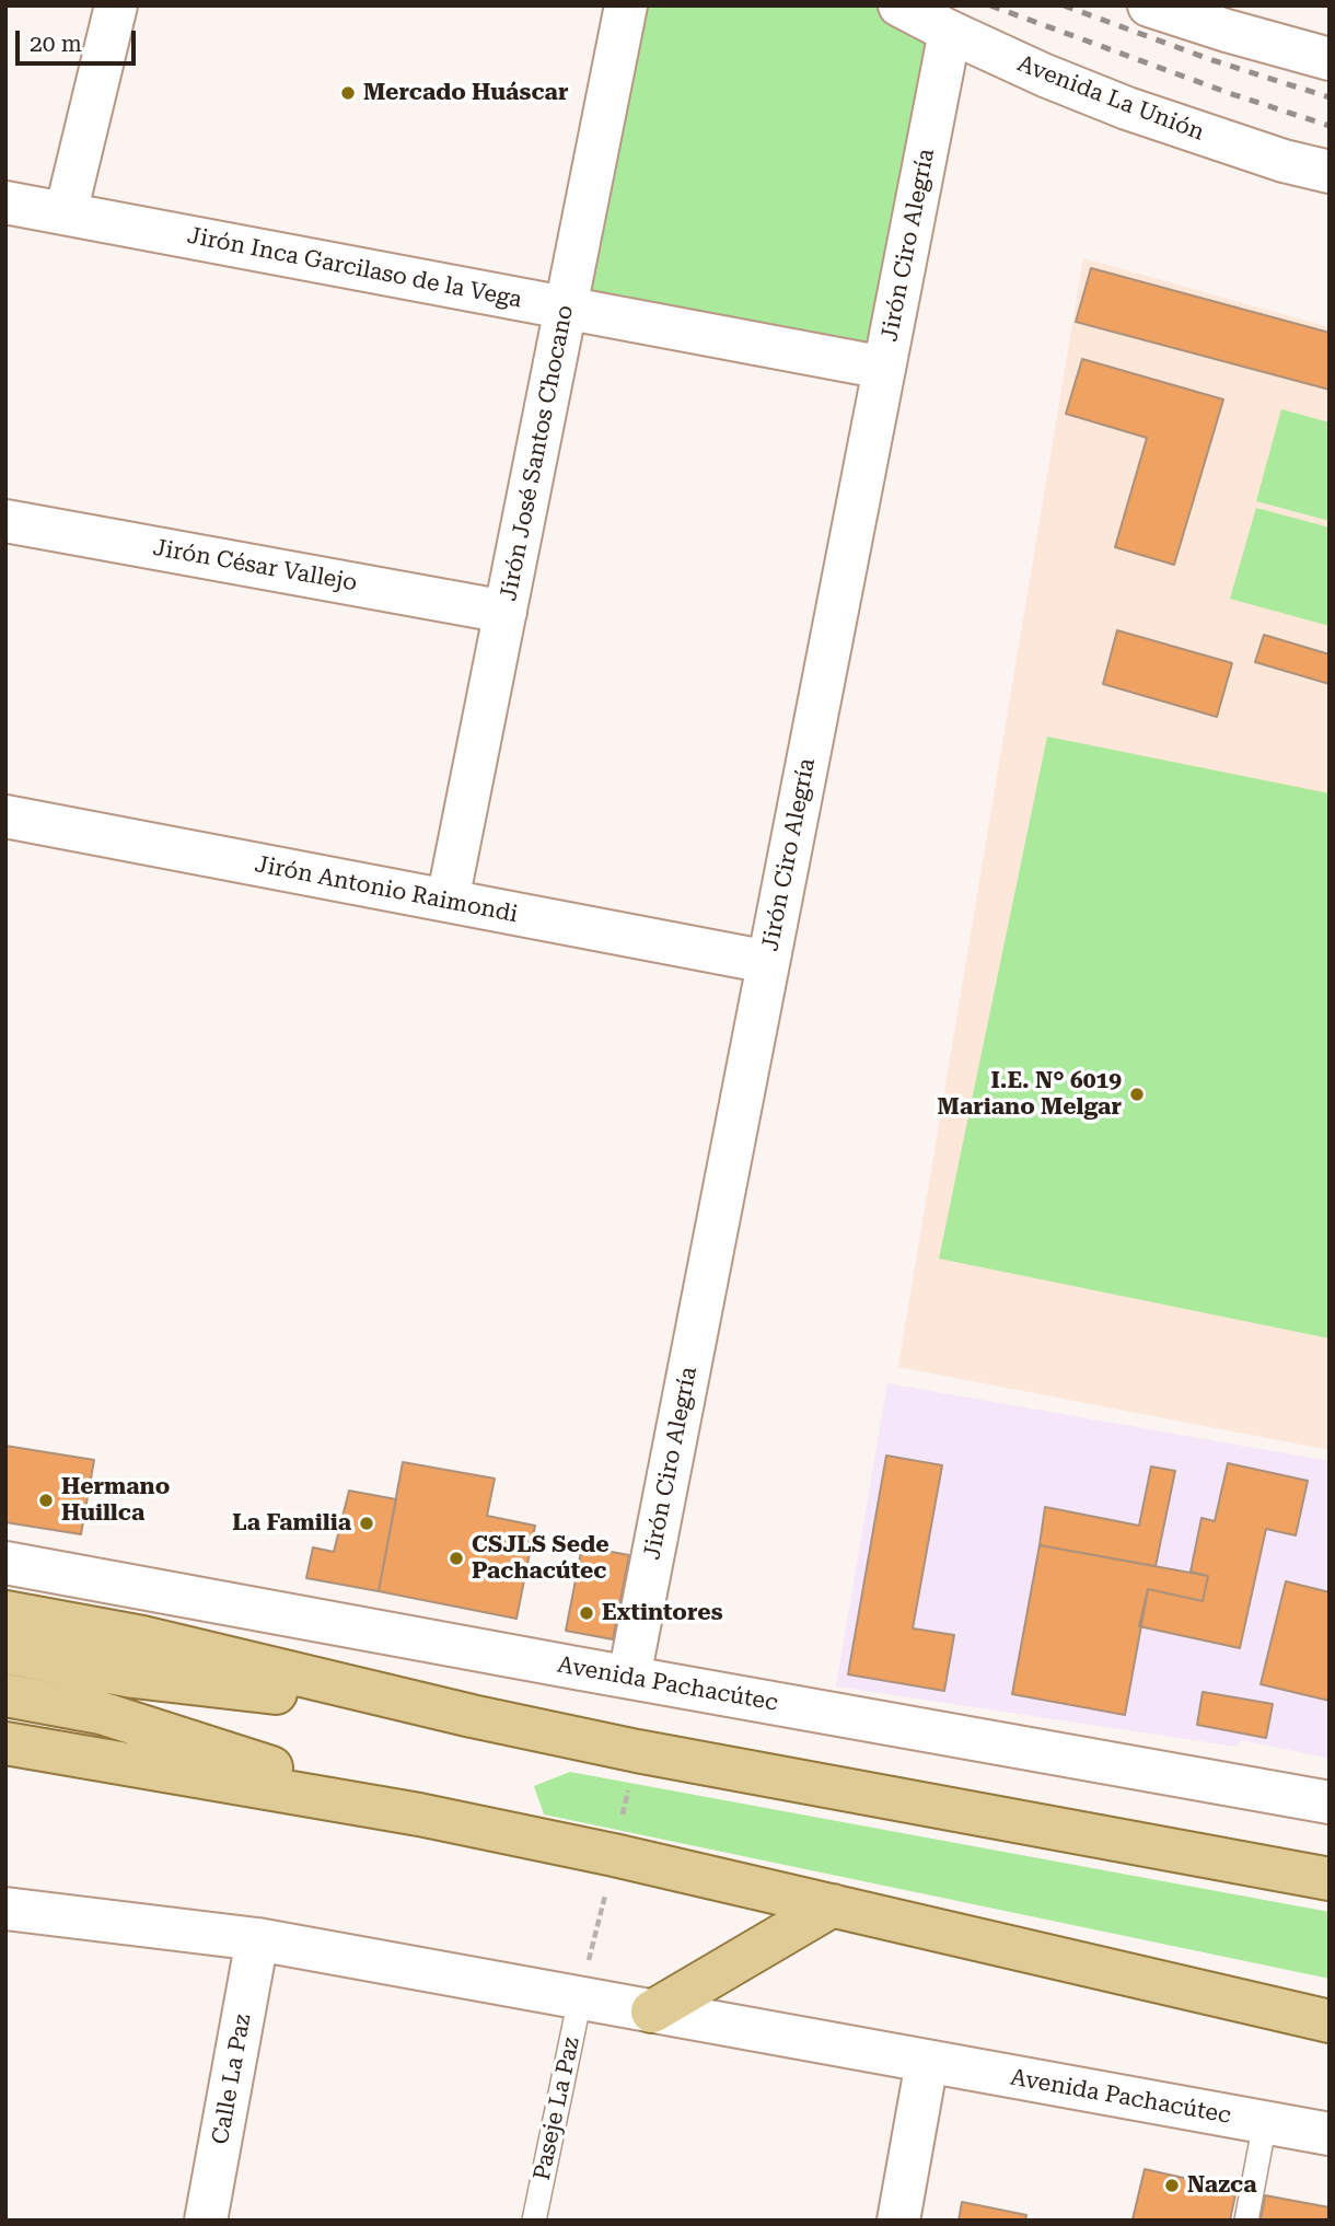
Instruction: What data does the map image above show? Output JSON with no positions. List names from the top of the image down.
{
  "streets": {
    "street": [
      "Avenida La Unión",
      "Jirón Ciro Alegría",
      "Jirón Inca Garcilaso de la Vega",
      "Jirón José Santos Chocano",
      "Jirón César Vallejo",
      "Jirón Antonio Raimondi",
      "Avenida Pachacútec",
      "Calle La Paz"
    ],
    "lane": ["Paseje La Paz"]
  },
  "crossings": [
    ["Avenida La Unión", "Jirón Ciro Alegría"],
    ["Jirón Ciro Alegría", "Jirón Inca Garcilaso de la Vega"],
    ["Jirón Ciro Alegría", "Jirón Antonio Raimondi"],
    ["Jirón Ciro Alegría", "Avenida Pachacútec"],
    ["Jirón Inca Garcilaso de la Vega", "Jirón José Santos Chocano"],
    ["Jirón José Santos Chocano", "Jirón César Vallejo"],
    ["Jirón José Santos Chocano", "Jirón Antonio Raimondi"],
    ["Avenida Pachacútec", "Calle La Paz"],
    ["Avenida Pachacútec", "Paseje La Paz"]
  ],
  "places": [
    "Mercado Huáscar",
    "I.E. N° 6019 Mariano Melgar",
    "Hermano Huillca",
    "La Familia",
    "CSJLS Sede Pachacútec",
    "Extintores",
    "Nazca"
  ],
  "scale_bar": "20 m"
}
